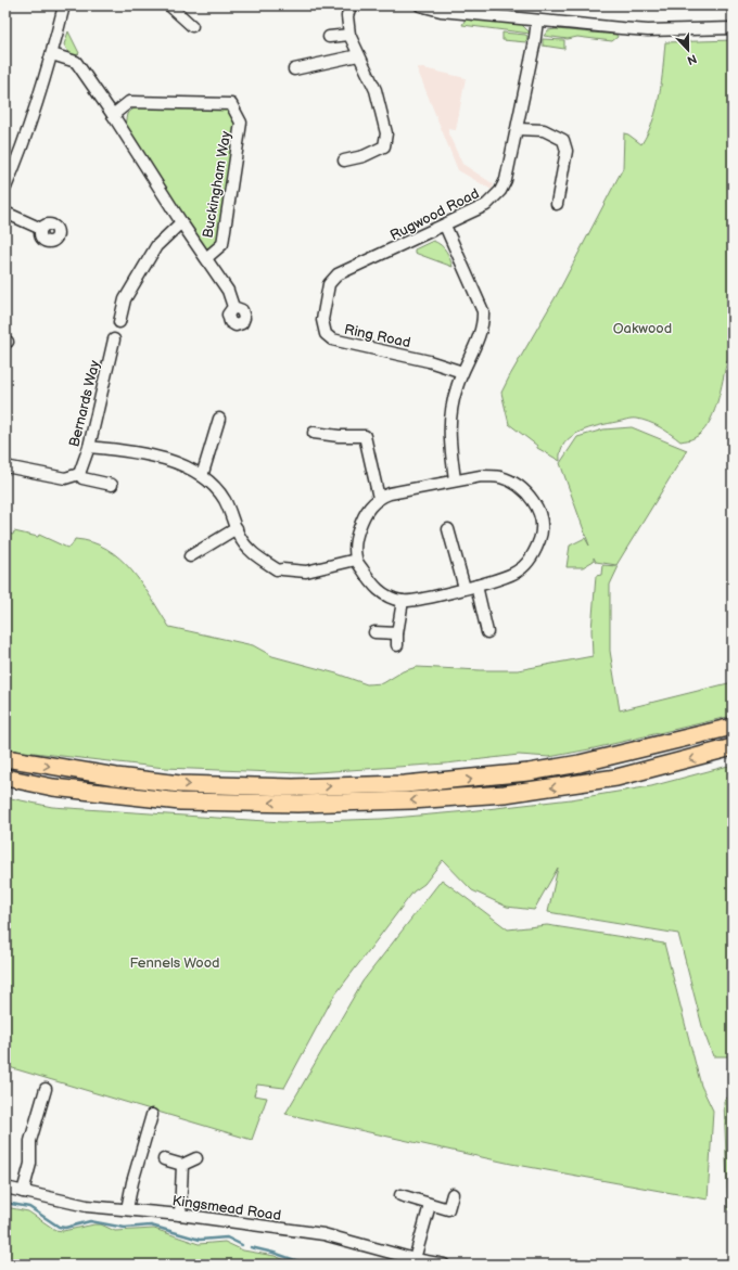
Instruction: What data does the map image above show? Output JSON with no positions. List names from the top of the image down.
{
  "streets": {
    "street": [
      "Buckingham Way",
      "Rugwood Road",
      "Ring Road",
      "Bernards Way",
      "Kingsmead Road"
    ]
  },
  "crossings": [
    ["Rugwood Road", "Ring Road"]
  ],
  "parks": ["Oakwood", "Fennels Wood"],
  "north": "bottom"
}
